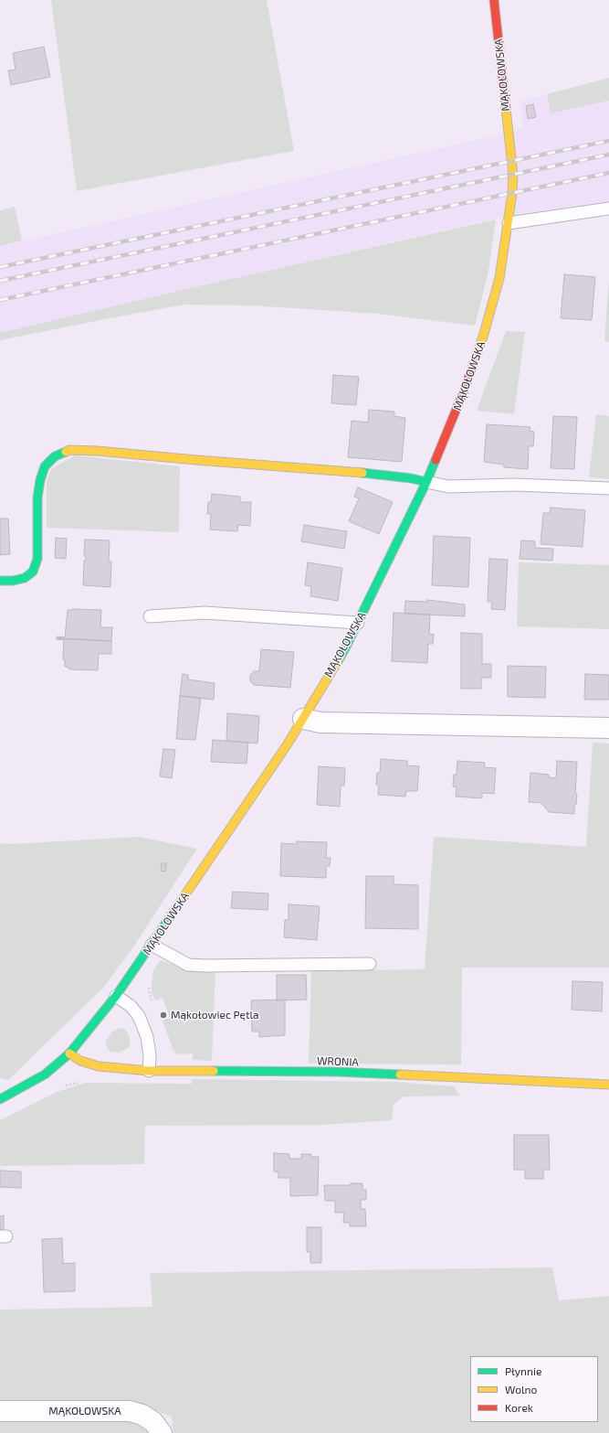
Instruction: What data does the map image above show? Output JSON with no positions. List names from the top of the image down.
{
  "streets": {
    "street": ["MĄKOŁOWSKA", "WRONIA"]
  },
  "crossings": [
    ["MĄKOŁOWSKA", "WRONIA"]
  ],
  "places": ["Mąkołowiec Pętla"],
  "legend": ["Płynnie", "Wolno", "Korek"]
}
